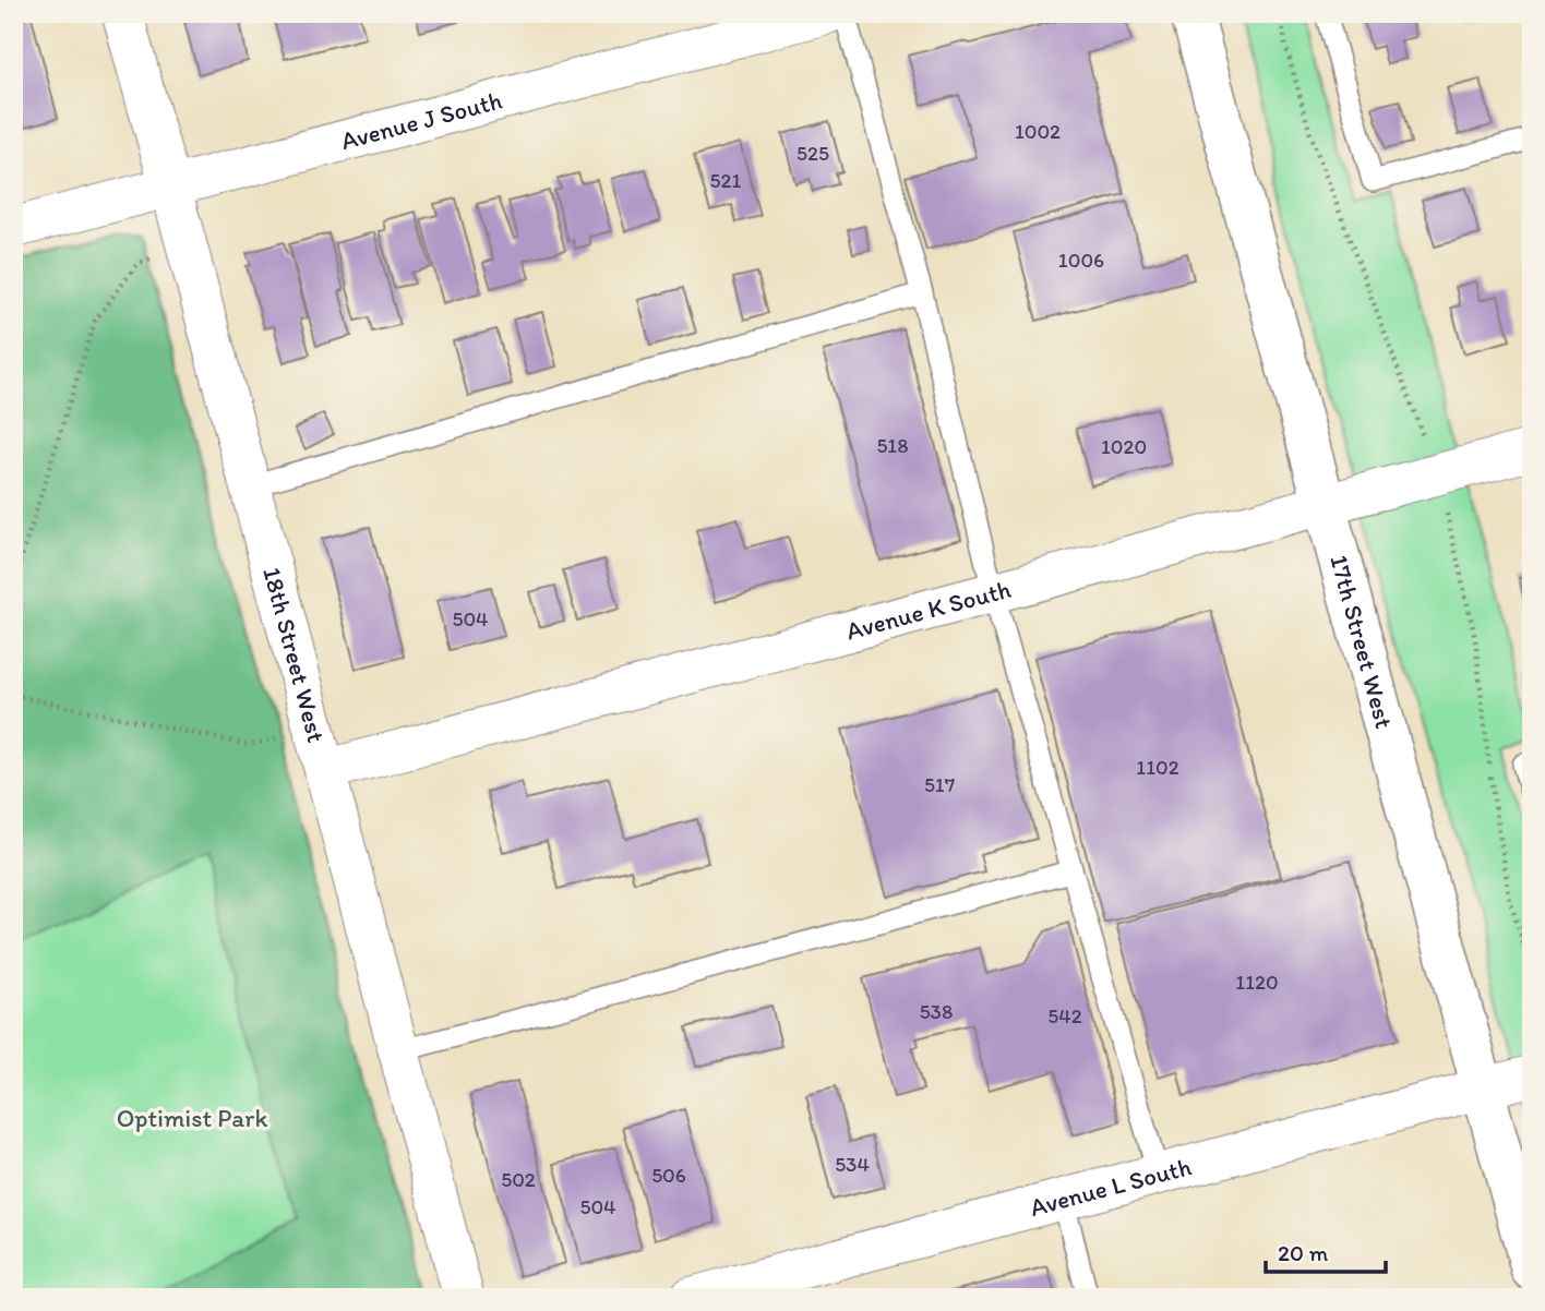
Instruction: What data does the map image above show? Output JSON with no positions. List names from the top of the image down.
{
  "streets": {
    "street": [
      "Avenue J South",
      "Avenue K South",
      "17th Street West",
      "18th Street West",
      "Avenue L South"
    ]
  },
  "crossings": [
    ["Avenue J South", "18th Street West"],
    ["Avenue K South", "17th Street West"],
    ["Avenue K South", "18th Street West"],
    ["17th Street West", "Avenue L South"]
  ],
  "parks": ["Optimist Park"],
  "house_numbers": [
    "1002",
    "525",
    "521",
    "1006",
    "518",
    "1020",
    "504",
    "1102",
    "517",
    "1120",
    "538",
    "542",
    "534",
    "506",
    "502",
    "504"
  ],
  "scale_bar": "20 m"
}
